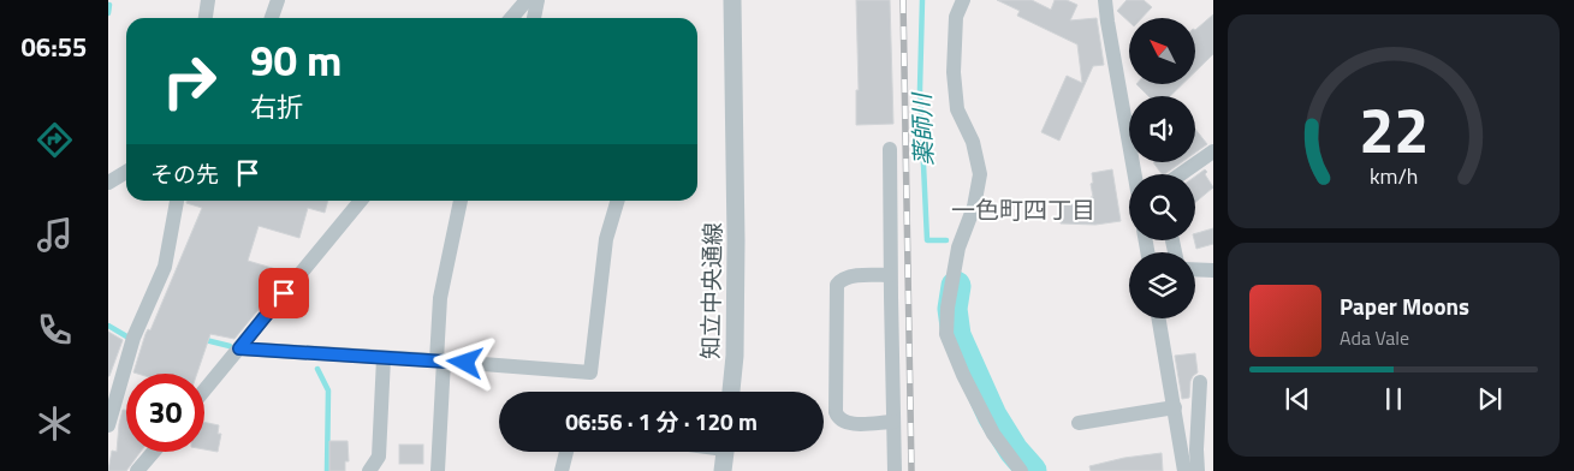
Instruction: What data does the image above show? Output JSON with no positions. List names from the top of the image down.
{
  "streets": {
    "street": ["知立中央通線"]
  },
  "districts": ["一色町四丁目"],
  "water": ["薬師川"],
  "north": "top left",
  "page": {
    "tabs": "06:55",
    "turn": ["90 m", "右折"],
    "then": "その先",
    "song": ["Paper Moons", "Ada Vale"],
    "limit": "30",
    "trip": "06:56 · 1 分 · 120 m",
    "gauge": ["22", "km/h"]
  }
}
